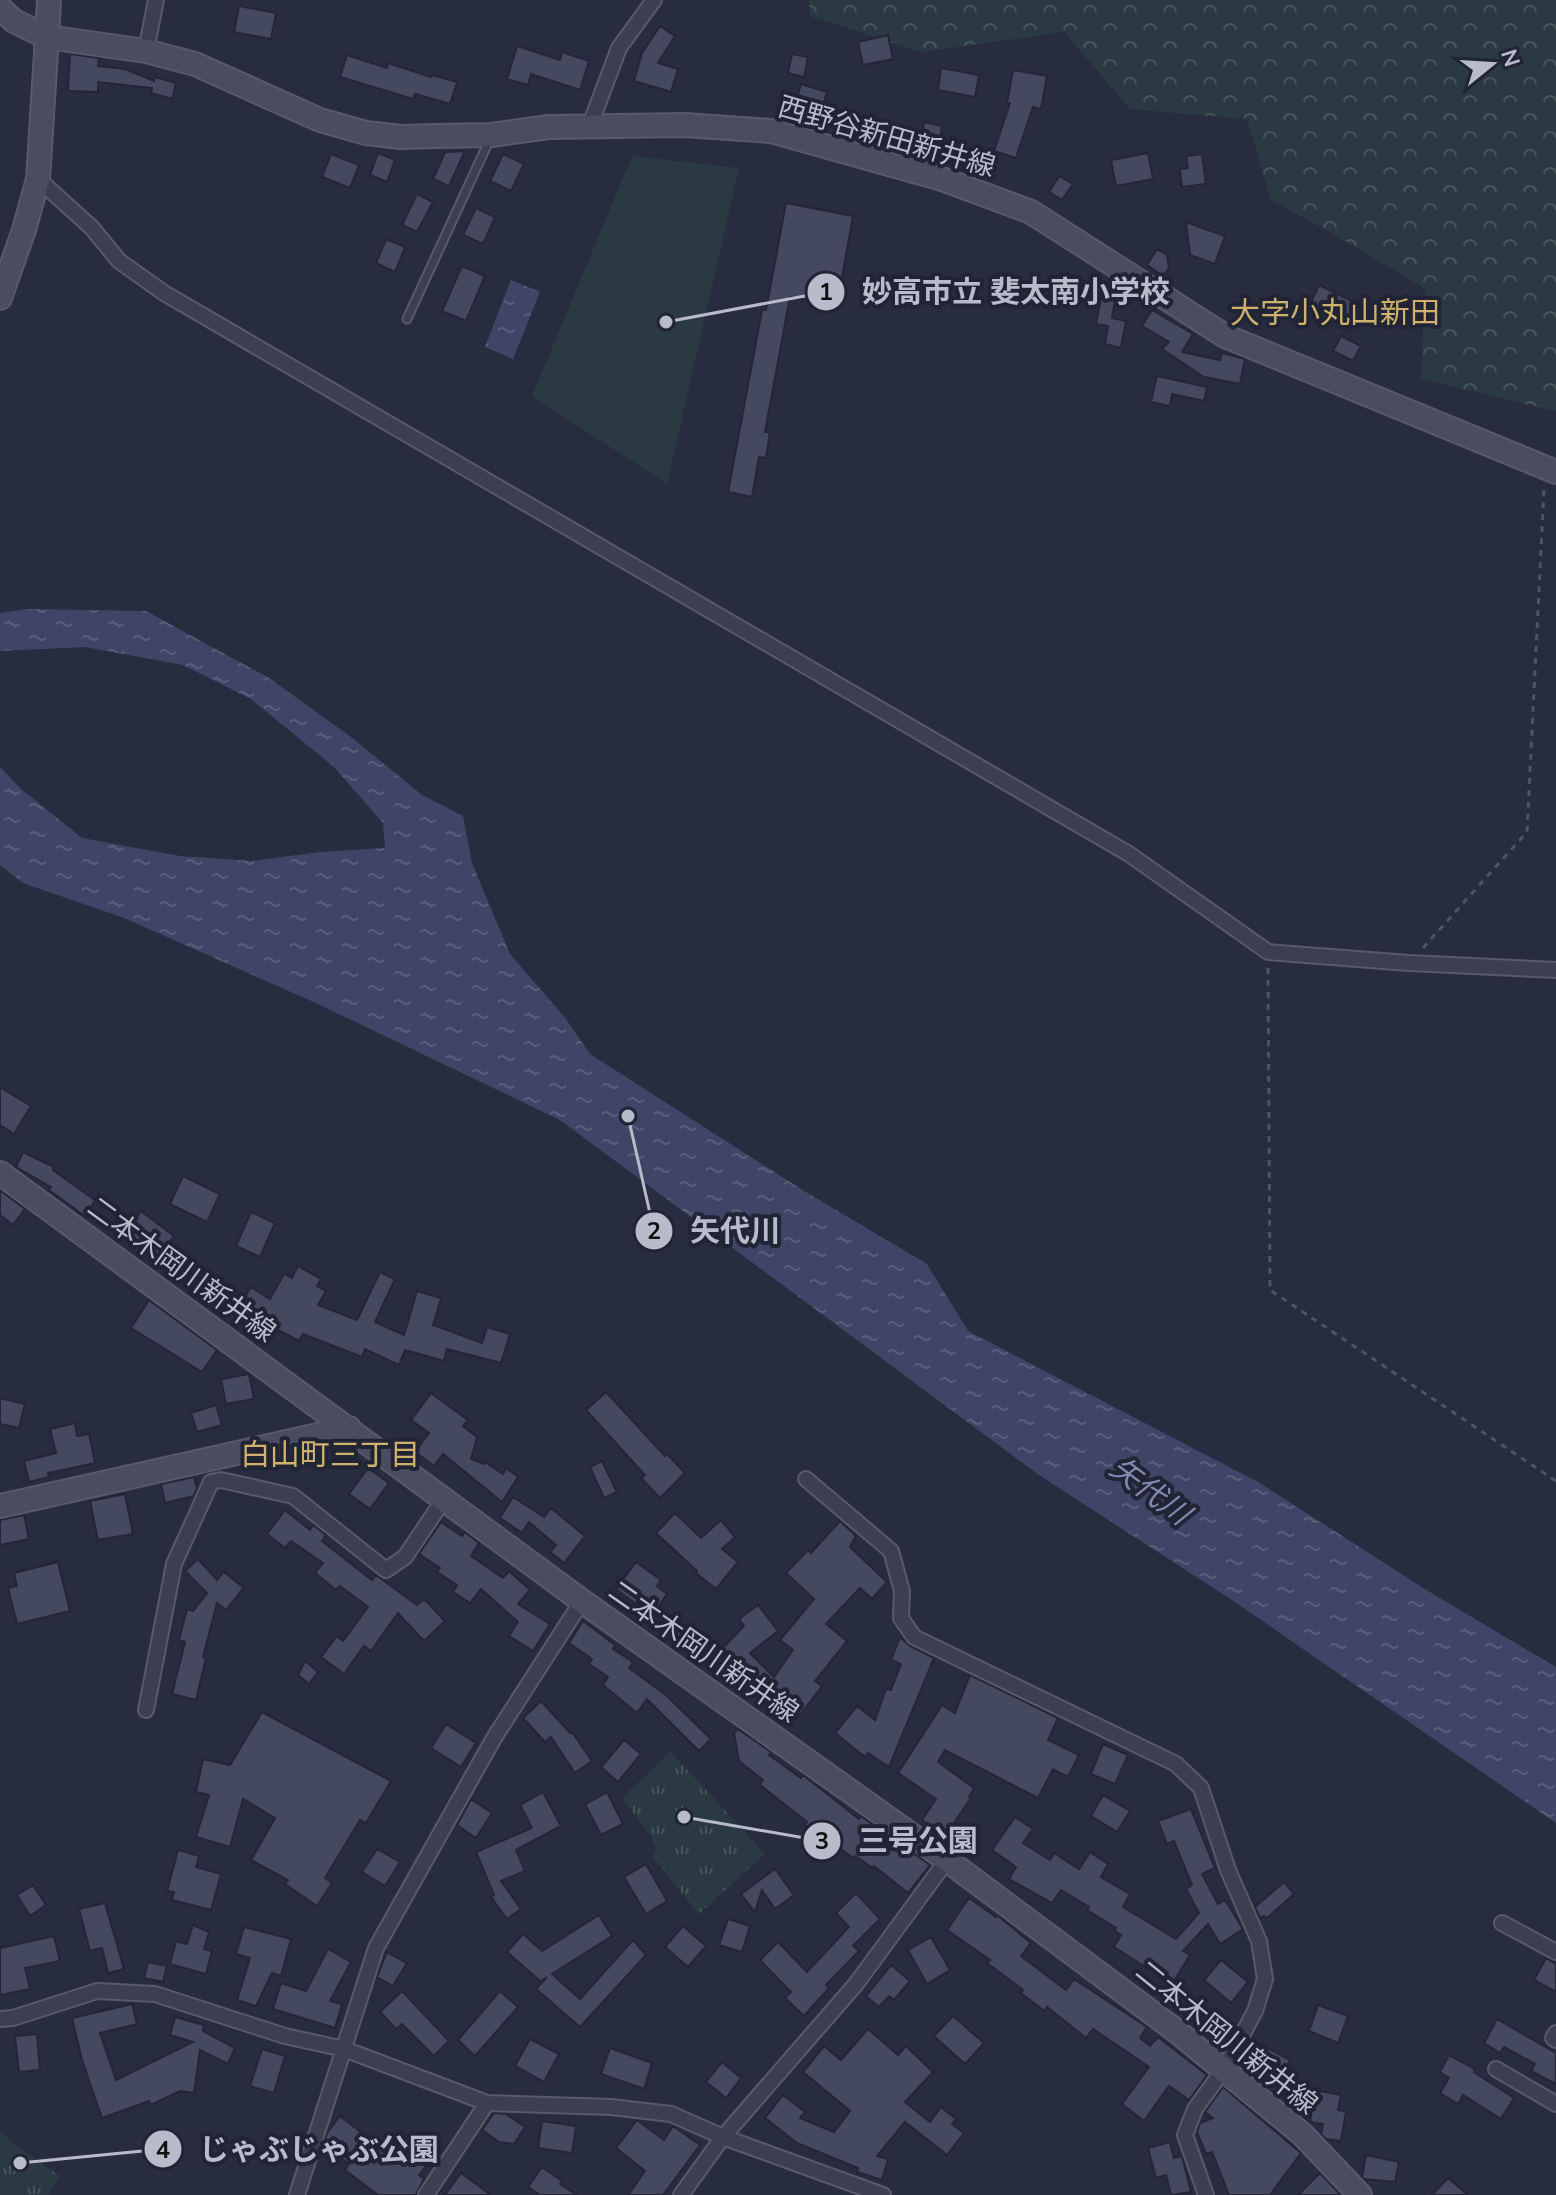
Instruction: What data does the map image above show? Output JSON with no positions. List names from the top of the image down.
{
  "streets": {
    "main road": ["西野谷新田新井線", "二本木岡川新井線"]
  },
  "districts": ["大字小丸山新田", "白山町三丁目"],
  "water": ["矢代川"],
  "places": [
    "妙高市立 斐太南小学校",
    "矢代川",
    "三号公園",
    "じゃぶじゃぶ公園"
  ],
  "north": "right"
}
